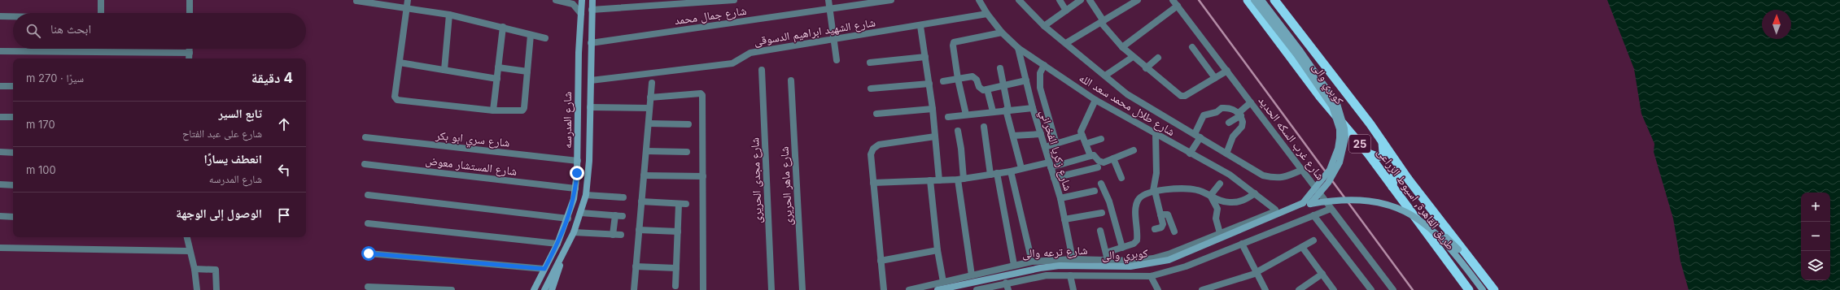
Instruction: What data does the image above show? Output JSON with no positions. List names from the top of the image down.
{
  "streets": {
    "highway": ["25", "طريق القاهرة, اسيوط الزراعى"],
    "main road": ["كوبري والى", "شارع المدرسه"],
    "street": [
      "شارع جمال محمد",
      "شارع الشهيد ابراهيم الدسوقى",
      "شارع طلال محمد سعد الله",
      "شارع غرب السكه الحديد",
      "شارع سري ابو بكر",
      "شارع زكريا الفخراني",
      "شارع المستشار معوض",
      "شارع مجدى الحريرى",
      "شارع ماهر الحريرى",
      "شارع ترعه والى"
    ]
  },
  "crossings": [
    ["شارع جمال محمد", "شارع المدرسه"],
    ["شارع الشهيد ابراهيم الدسوقى", "شارع طلال محمد سعد الله"],
    ["شارع الشهيد ابراهيم الدسوقى", "شارع المدرسه"],
    ["شارع طلال محمد سعد الله", "شارع غرب السكه الحديد"],
    ["شارع طلال محمد سعد الله", "شارع زكريا الفخراني"],
    ["شارع طلال محمد سعد الله", "شارع ترعه والى"],
    ["شارع المدرسه", "شارع سري ابو بكر"],
    ["شارع المدرسه", "شارع المستشار معوض"],
    ["شارع غرب السكه الحديد", "شارع ترعه والى"],
    ["شارع زكريا الفخراني", "شارع ترعه والى"]
  ],
  "north": "top",
  "page": {
    "search": "ابحث هنا",
    "heading": ["4 دقيقة", "سيرًا · 270 m"],
    "list": [
      ["تابع السير", "شارع على عبد الفتاح", "170 m"],
      ["انعطف يسارًا", "شارع المدرسه", "100 m"],
      "الوصول إلى الوجهة"
    ],
    "map_buttons": ["+", "−"]
  }
}
